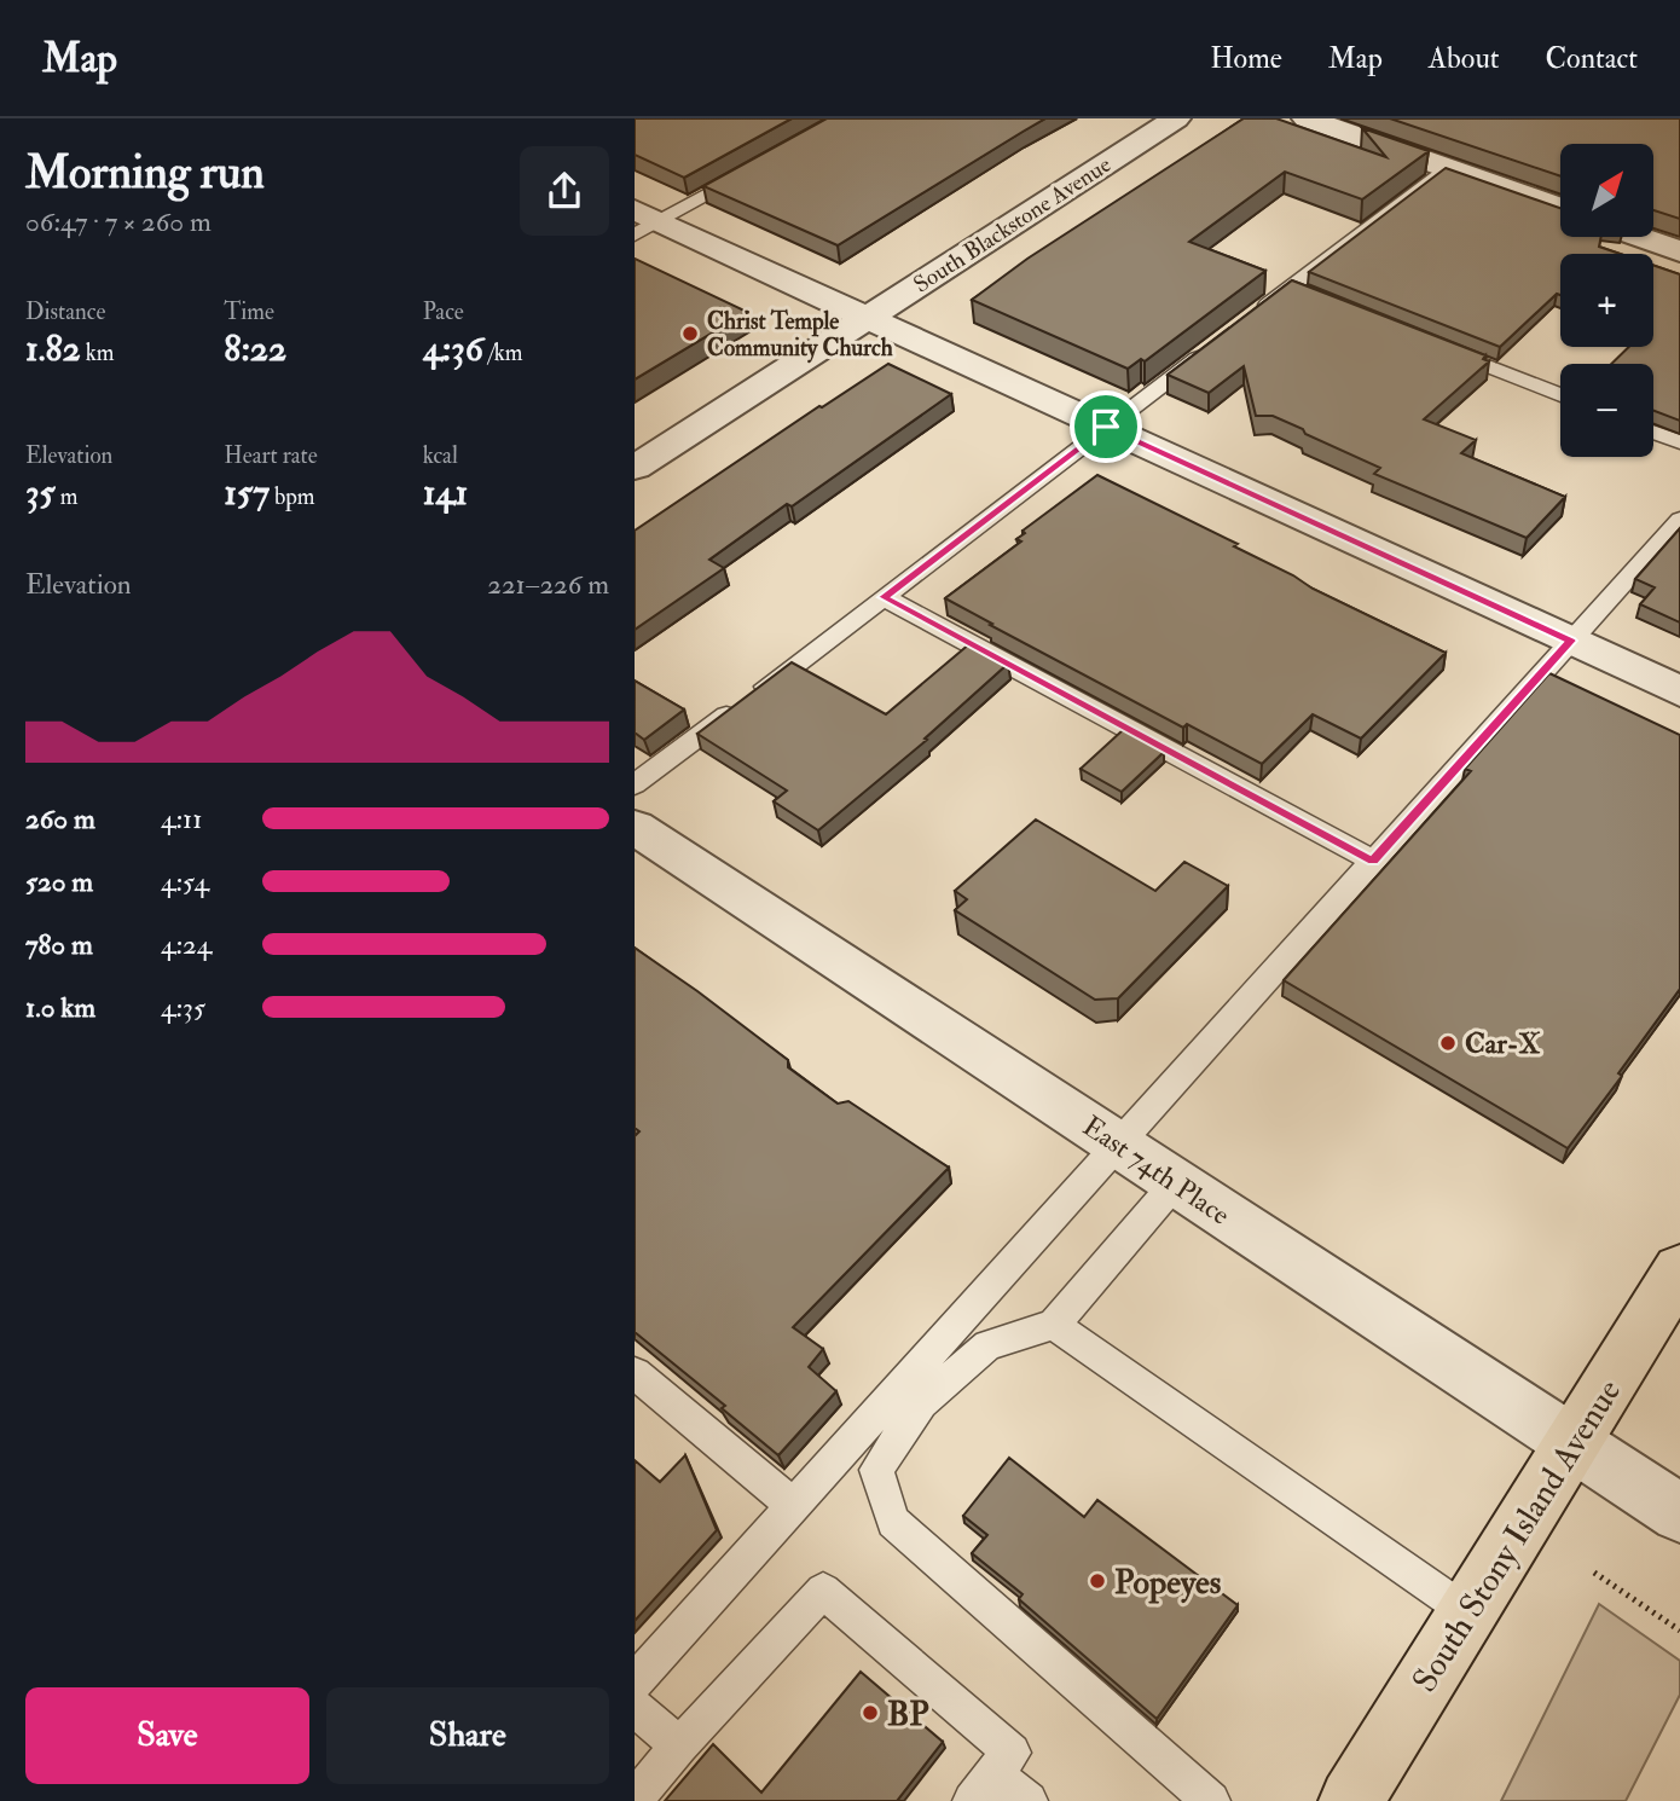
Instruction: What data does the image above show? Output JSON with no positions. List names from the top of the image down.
{
  "streets": {
    "highway": ["South Stony Island Avenue"],
    "street": ["South Blackstone Avenue", "East 74th Place"]
  },
  "crossings": [
    ["East 74th Place", "South Stony Island Avenue"]
  ],
  "places": [
    "Christ Temple Community Church",
    "Car-X",
    "Popeyes",
    "BP"
  ],
  "north": "top right",
  "page": {
    "header": "Map",
    "nav": [
      "Home",
      "Map",
      "About",
      "Contact"
    ],
    "heading": ["Morning run", "06:47 · 7 × 260 m"],
    "map_buttons": ["+", "−"],
    "stats": [
      ["Distance", "1.82 km"],
      ["Time", "8:22"],
      ["Pace", "4:36 /km"],
      ["Elevation", "35 m"],
      ["Heart rate", "157 bpm"],
      ["kcal", "141"]
    ],
    "chart": ["Elevation", "221–226 m"],
    "list": [
      {
        "name": "260 m",
        "note": "4:11"
      },
      {
        "name": "520 m",
        "note": "4:54"
      },
      {
        "name": "780 m",
        "note": "4:24"
      },
      {
        "name": "1.0 km",
        "note": "4:35"
      }
    ],
    "buttons": ["Save", "Share"]
  }
}
